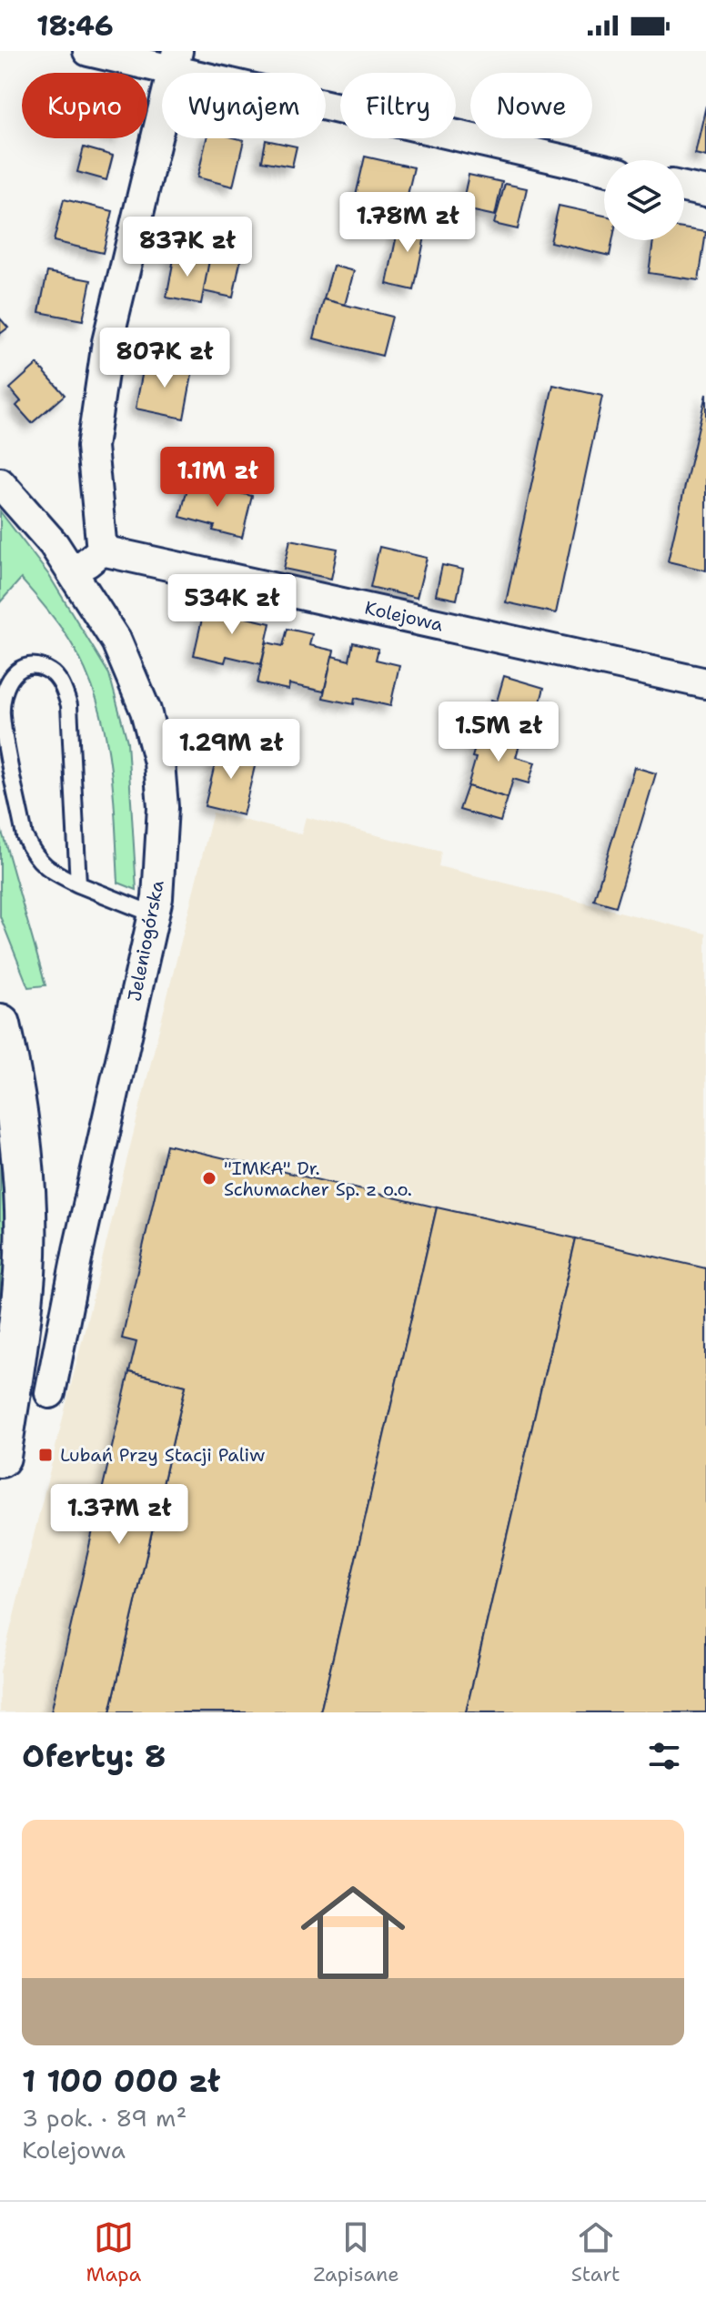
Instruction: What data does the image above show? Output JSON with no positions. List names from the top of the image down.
{
  "streets": {
    "street": ["Kolejowa", "Jeleniogórska"]
  },
  "places": {
    "other": ["\"IMKA\" Dr. Schumacher Sp. z o.o."],
    "transit": ["Lubań Przy Stacji Paliw"]
  },
  "page": {
    "status": "18:46",
    "chip": [
      "Kupno",
      "Wynajem",
      "Filtry",
      "Nowe"
    ],
    "price": [
      "1.78M zł",
      "837K zł",
      "807K zł",
      "1.1M zł",
      "534K zł",
      "1.5M zł",
      "1.29M zł",
      "1.37M zł"
    ],
    "heading": "Oferty: 8",
    "list": [
      {
        "name": "1 100 000 zł",
        "note": "3 pok. · 89 m² · Kolejowa"
      }
    ],
    "tabs": ["Mapa", "Zapisane", "Start"]
  }
}
